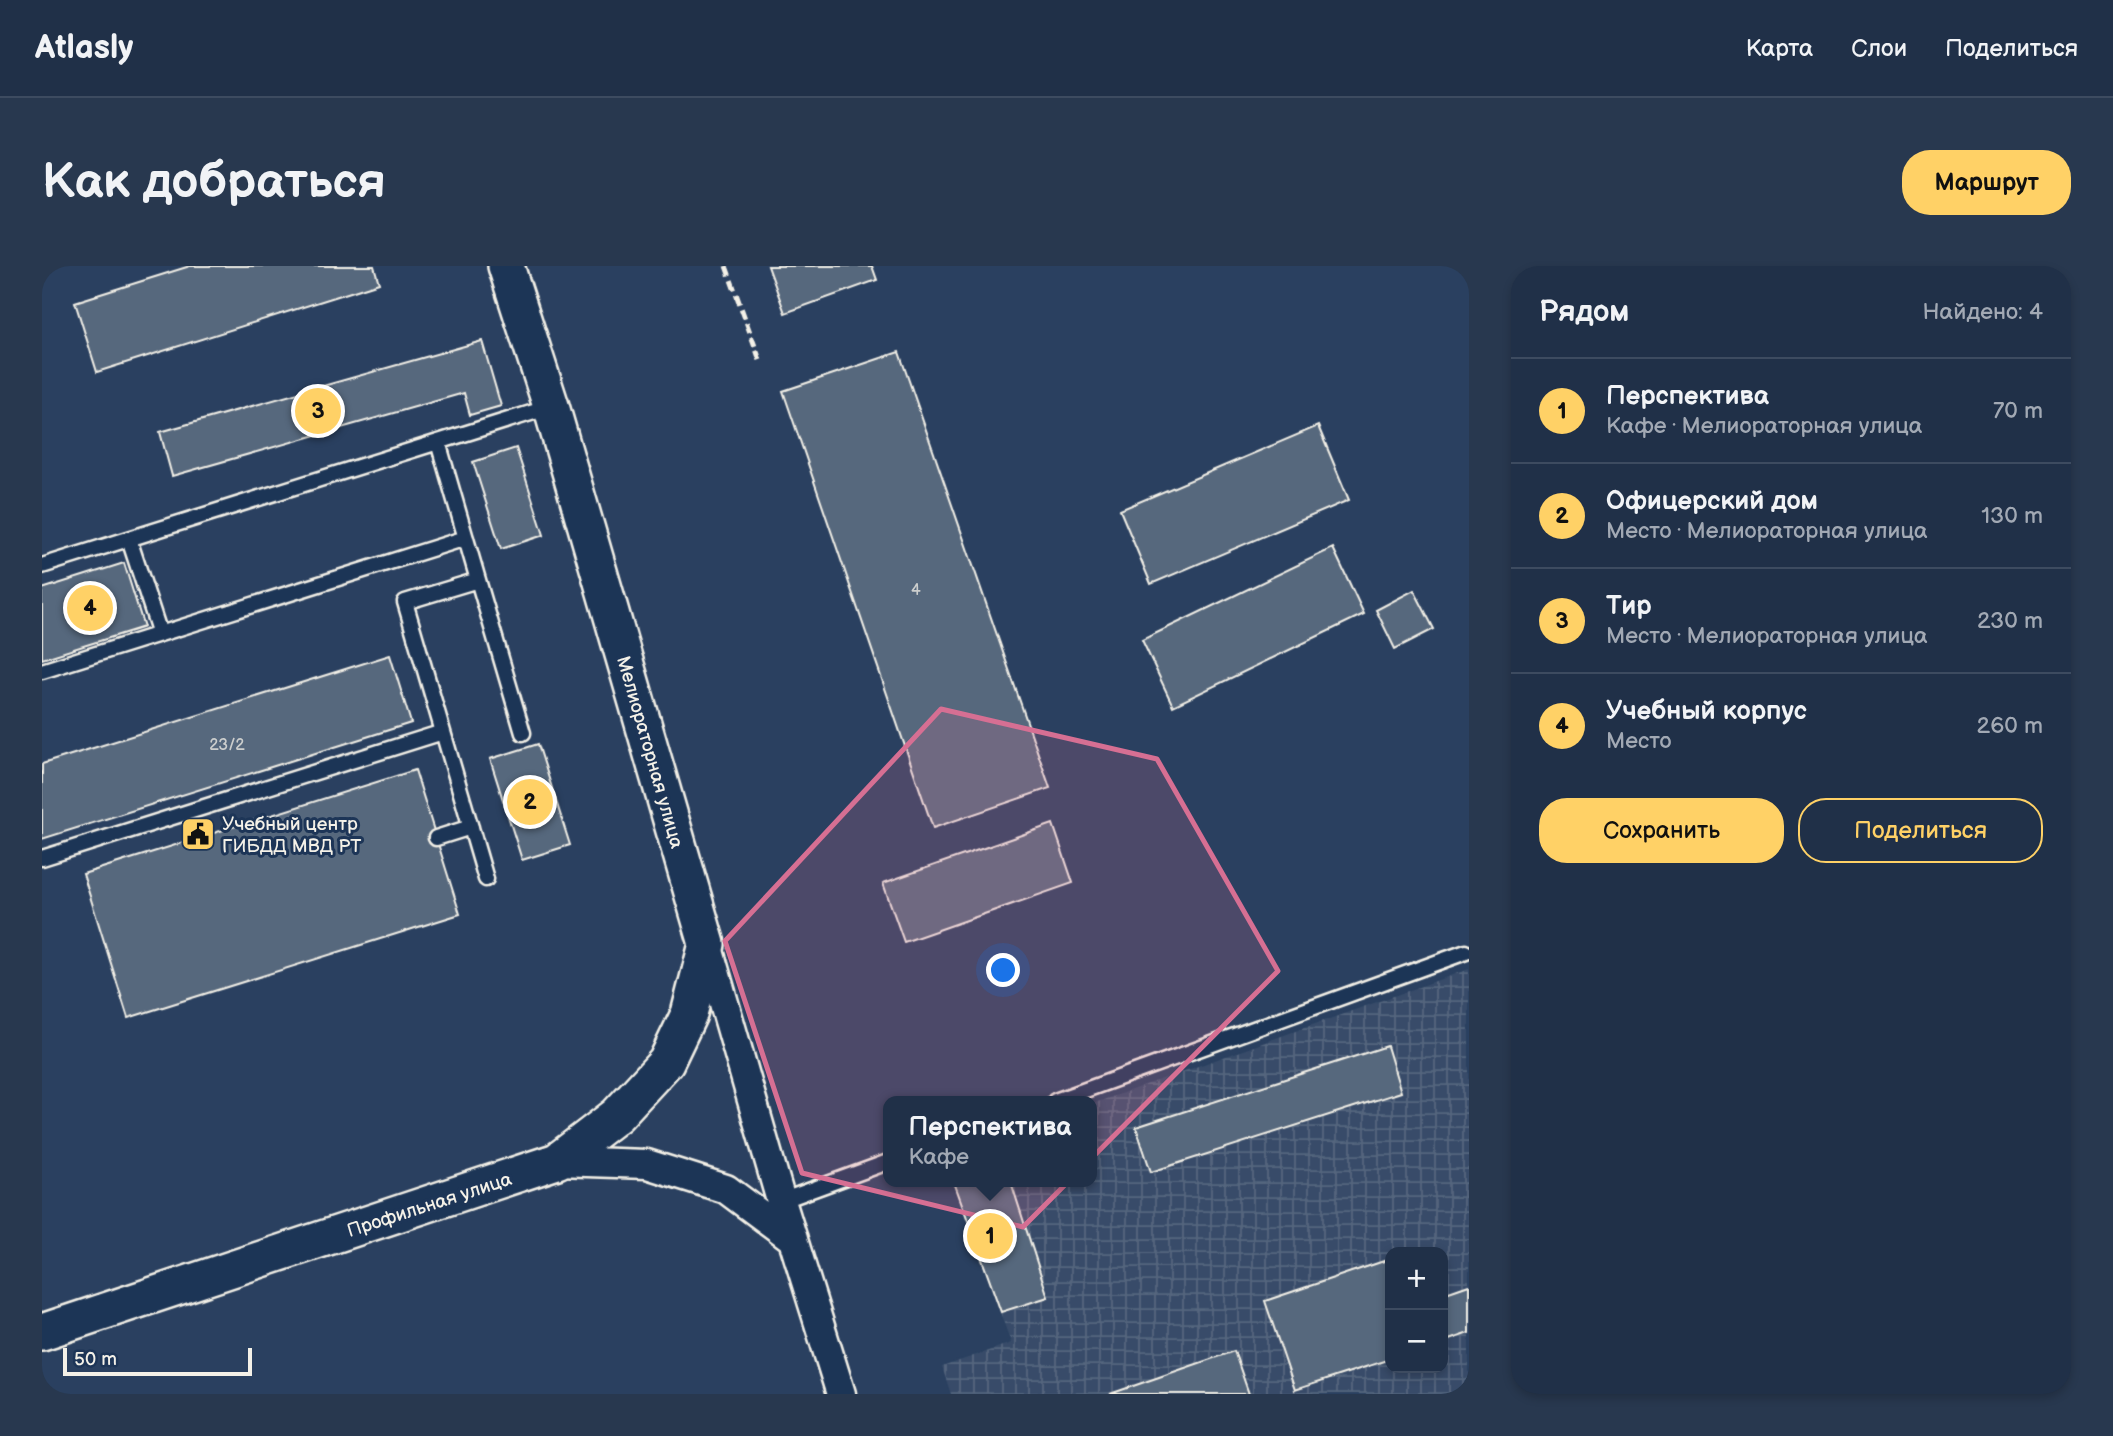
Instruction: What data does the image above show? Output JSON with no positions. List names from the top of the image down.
{
  "streets": {
    "street": ["Мелиораторная улица", "Профильная улица"]
  },
  "crossings": [
    ["Мелиораторная улица", "Профильная улица"]
  ],
  "places": {
    "public building": ["Учебный центр ГИБДД МВД РТ"]
  },
  "house_numbers": ["4", "23/2"],
  "scale_bar": "50 m",
  "page": {
    "header": "Atlasly",
    "nav": ["Карта", "Слои", "Поделиться"],
    "buttons": [
      "Маршрут",
      ["Сохранить", "Поделиться"]
    ],
    "title": "Как добраться",
    "heading": ["Рядом", "Найдено: 4"],
    "list": [
      {
        "mark": "1",
        "name": "Перспектива",
        "note": "Кафе · Мелиораторная улица",
        "value": "70 m"
      },
      {
        "mark": "2",
        "name": "Офицерский дом",
        "note": "Место · Мелиораторная улица",
        "value": "130 m"
      },
      {
        "mark": "3",
        "name": "Тир",
        "note": "Место · Мелиораторная улица",
        "value": "230 m"
      },
      {
        "mark": "4",
        "name": "Учебный корпус",
        "note": "Место",
        "value": "260 m"
      }
    ],
    "pins": [
      "3",
      "4",
      "2",
      "1"
    ],
    "popup": ["Перспектива", "Кафе"],
    "map_buttons": ["+", "−"],
    "scale": "50 m"
  }
}
